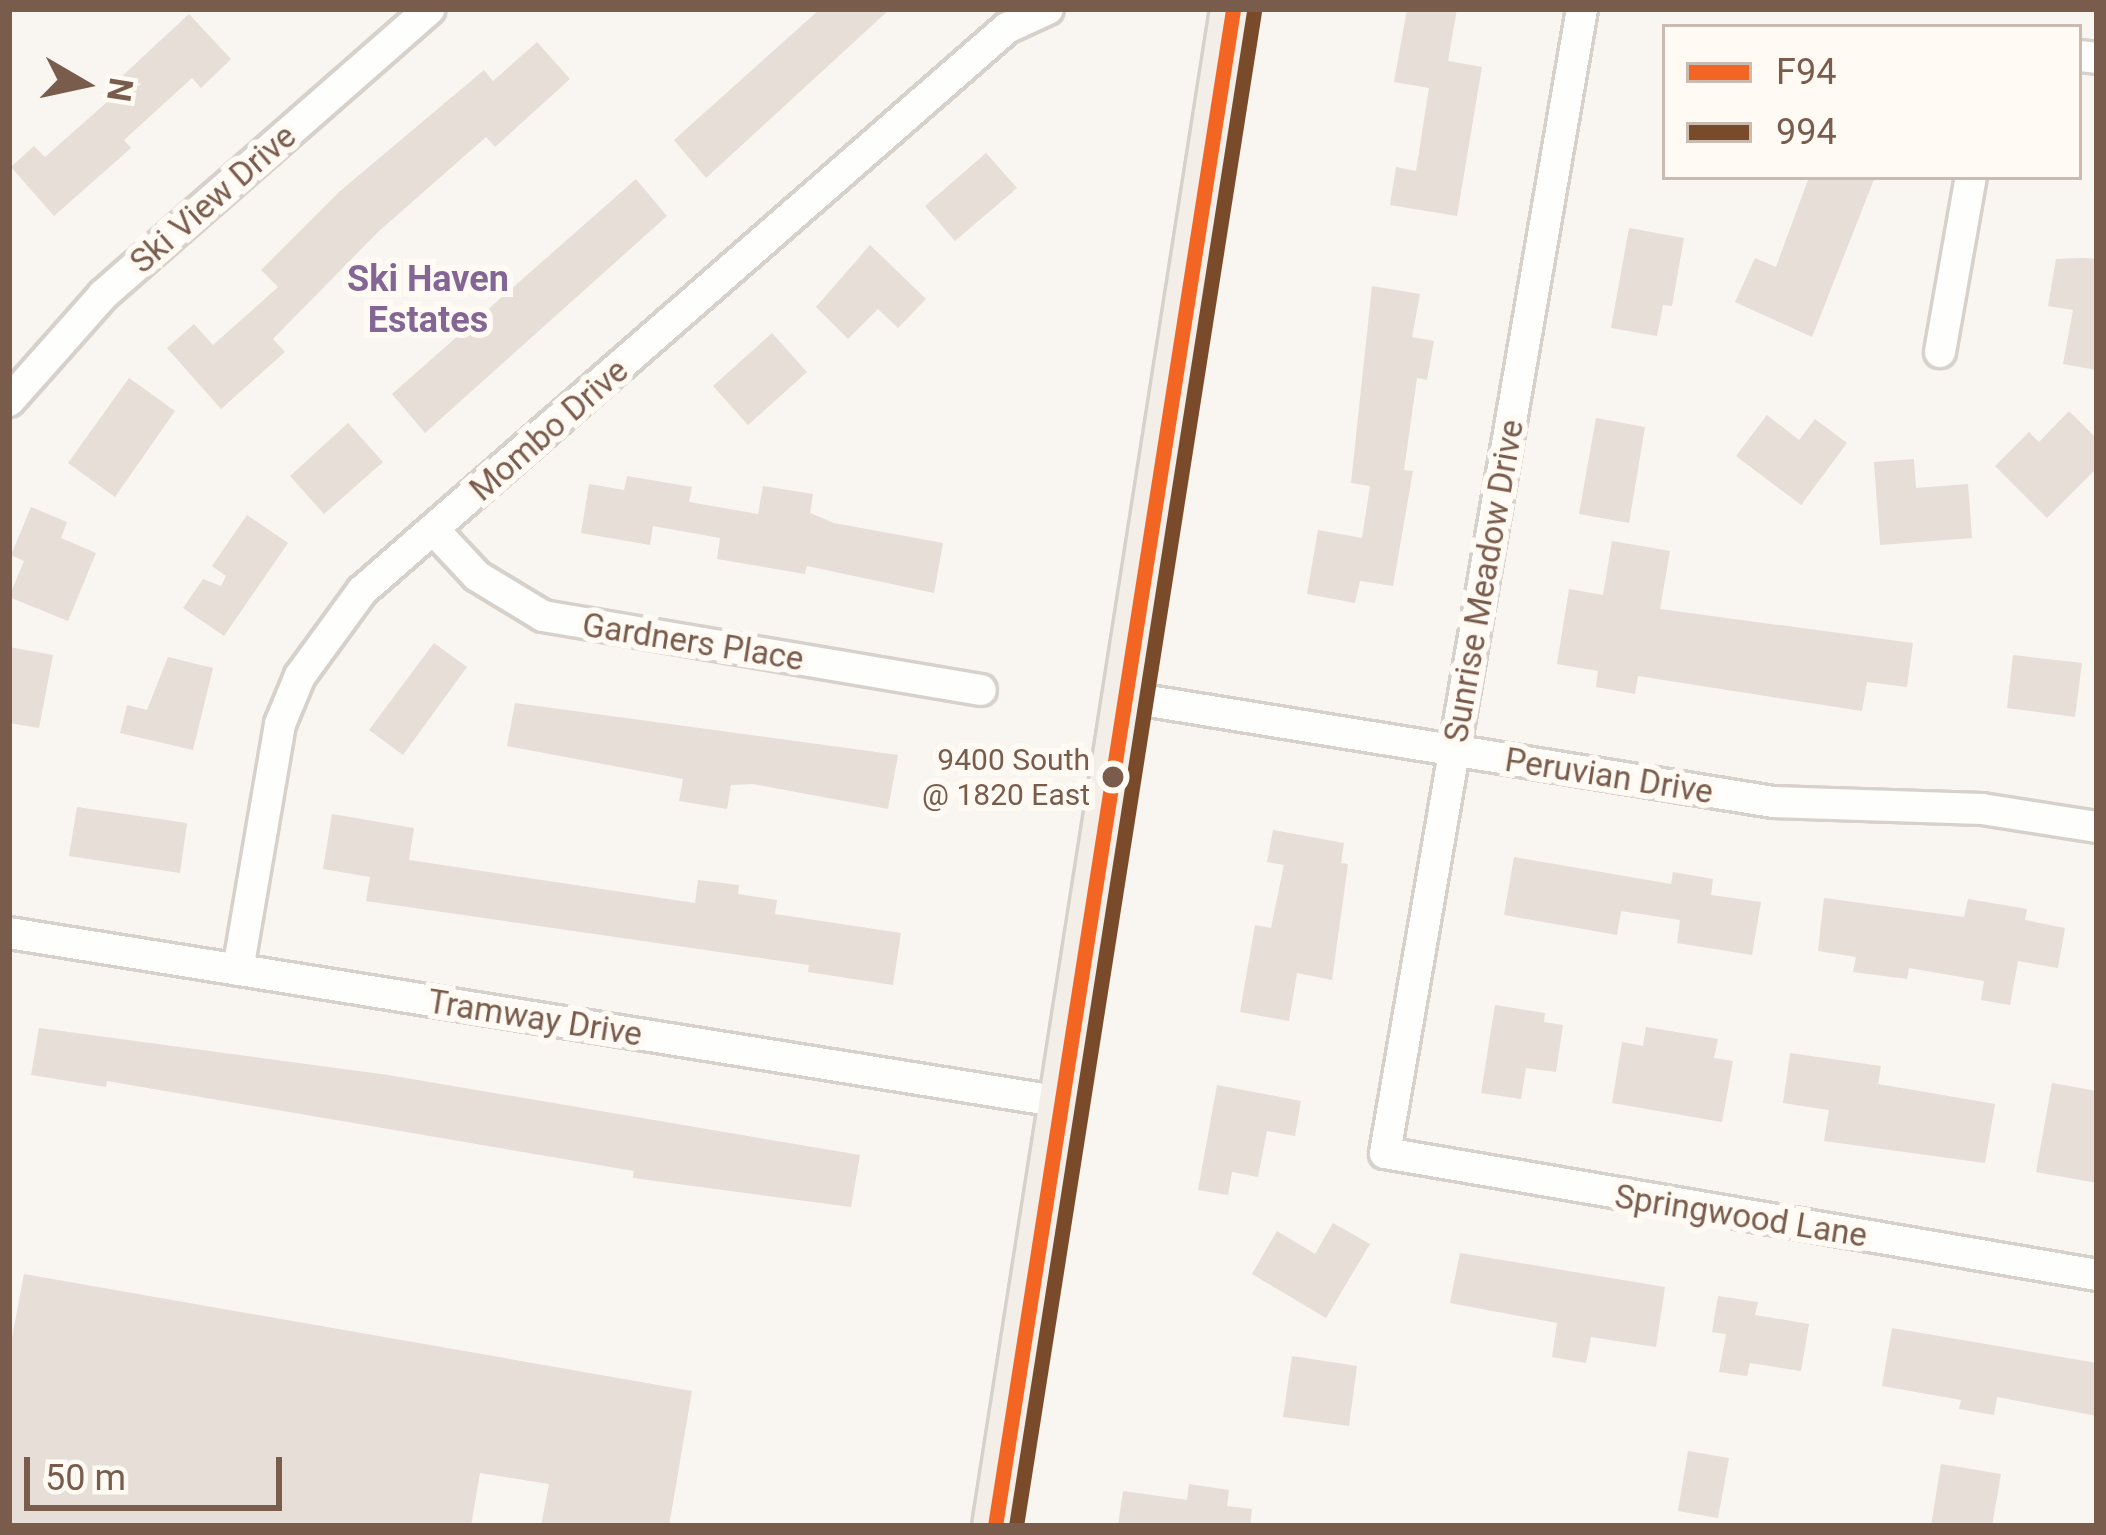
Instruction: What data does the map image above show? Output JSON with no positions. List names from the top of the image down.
{
  "streets": {
    "street": [
      "Ski View Drive",
      "Mombo Drive",
      "Sunrise Meadow Drive",
      "Gardners Place",
      "Peruvian Drive",
      "Tramway Drive",
      "Springwood Lane"
    ]
  },
  "crossings": [
    ["Mombo Drive", "Gardners Place"],
    ["Mombo Drive", "Tramway Drive"],
    ["Sunrise Meadow Drive", "Peruvian Drive"],
    ["Sunrise Meadow Drive", "Springwood Lane"]
  ],
  "districts": ["Ski Haven Estates"],
  "places": ["9400 South @ 1820 East"],
  "lines": ["transit line F94", "transit line 994"],
  "legend": ["F94", "994"],
  "scale_bar": "50 m",
  "north": "right"
}
